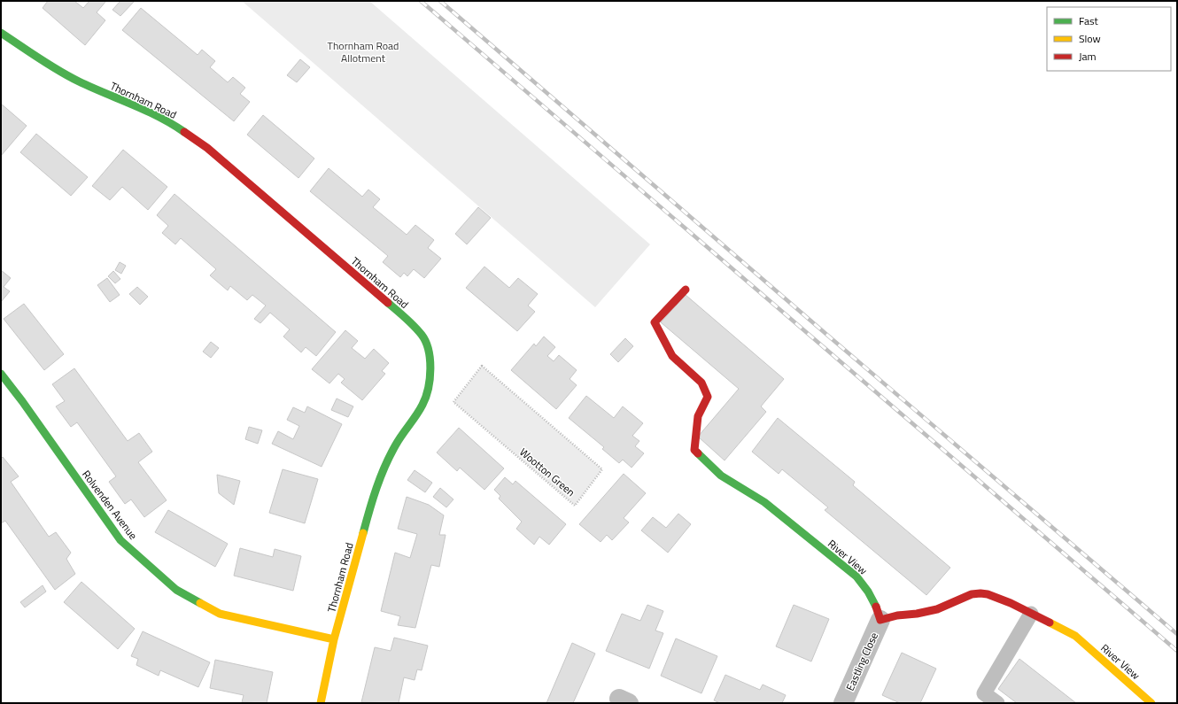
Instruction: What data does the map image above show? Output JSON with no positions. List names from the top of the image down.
{
  "streets": {
    "street": [
      "Thornham Road",
      "Rolvenden Avenue",
      "River View",
      "Eastling Close"
    ],
    "path": ["Wootton Green"]
  },
  "crossings": [
    ["Thornham Road", "Rolvenden Avenue"],
    ["River View", "Eastling Close"]
  ],
  "parks": ["Thornham Road Allotment"],
  "legend": ["Fast", "Slow", "Jam"]
}
